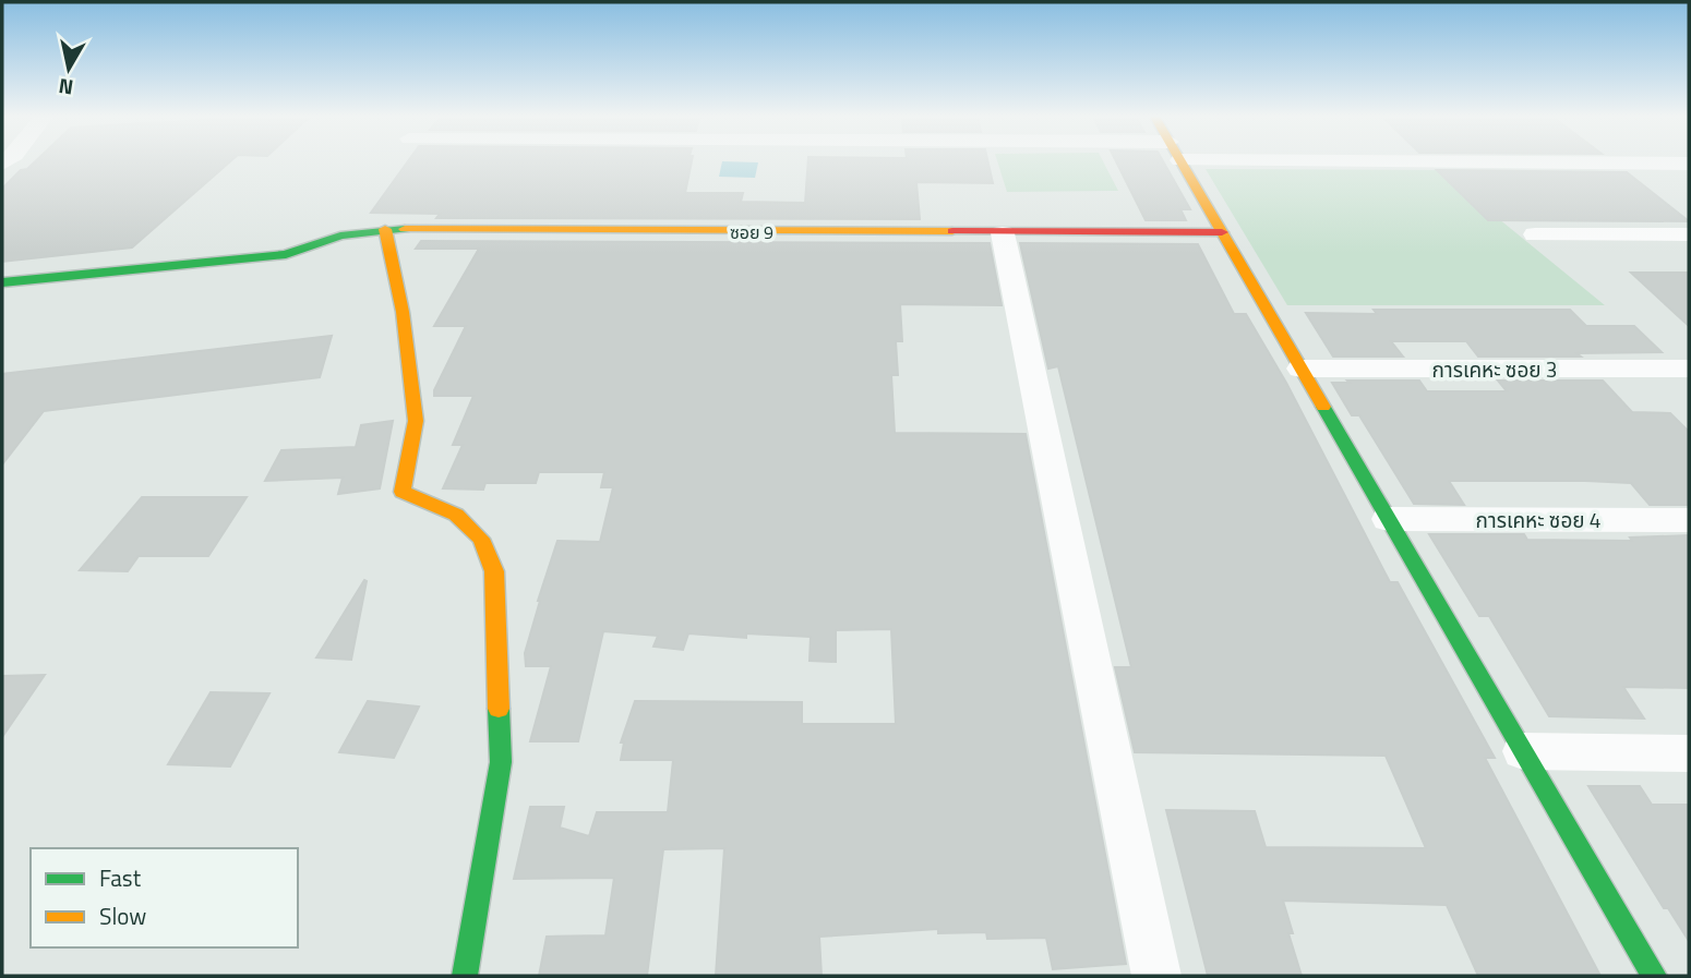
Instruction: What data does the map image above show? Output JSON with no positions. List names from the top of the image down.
{
  "streets": {
    "street": ["ซอย 9", "การเคหะ ซอย 3", "การเคหะ ซอย 4"]
  },
  "legend": ["Fast", "Slow"],
  "north": "bottom"
}
